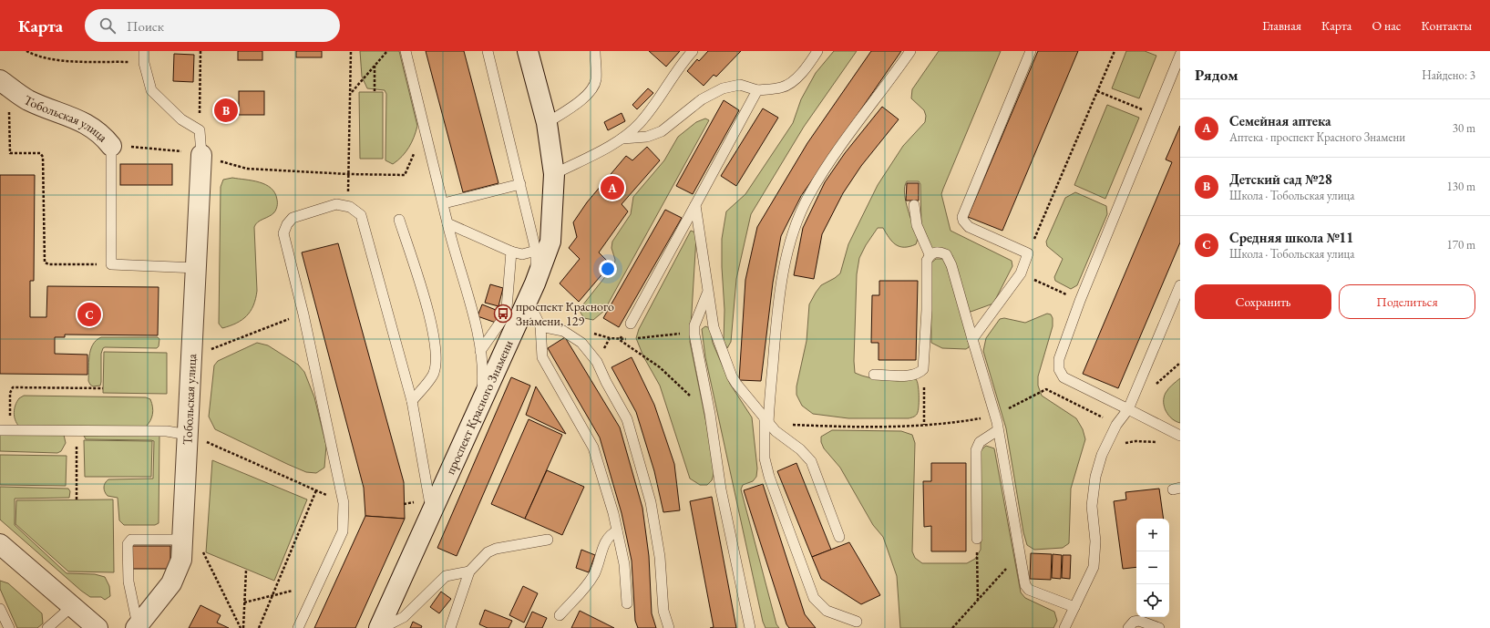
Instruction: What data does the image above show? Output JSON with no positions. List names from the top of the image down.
{
  "streets": {
    "street": ["Тобольская улица", "проспект Красного Знамени"]
  },
  "places": {
    "bus stop": ["проспект Красного Знамени, 129"]
  },
  "page": {
    "header": "Карта",
    "search": "Поиск",
    "nav": [
      "Главная",
      "Карта",
      "О нас",
      "Контакты"
    ],
    "heading": ["Рядом", "Найдено: 3"],
    "pins": ["B", "A", "C"],
    "list": [
      {
        "mark": "A",
        "name": "Семейная аптека",
        "note": "Аптека · проспект Красного Знамени",
        "value": "30 m"
      },
      {
        "mark": "B",
        "name": "Детский сад №28",
        "note": "Школа · Тобольская улица",
        "value": "130 m"
      },
      {
        "mark": "C",
        "name": "Средняя школа №11",
        "note": "Школа · Тобольская улица",
        "value": "170 m"
      }
    ],
    "buttons": ["Сохранить", "Поделиться"],
    "map_buttons": ["+", "−"]
  }
}
